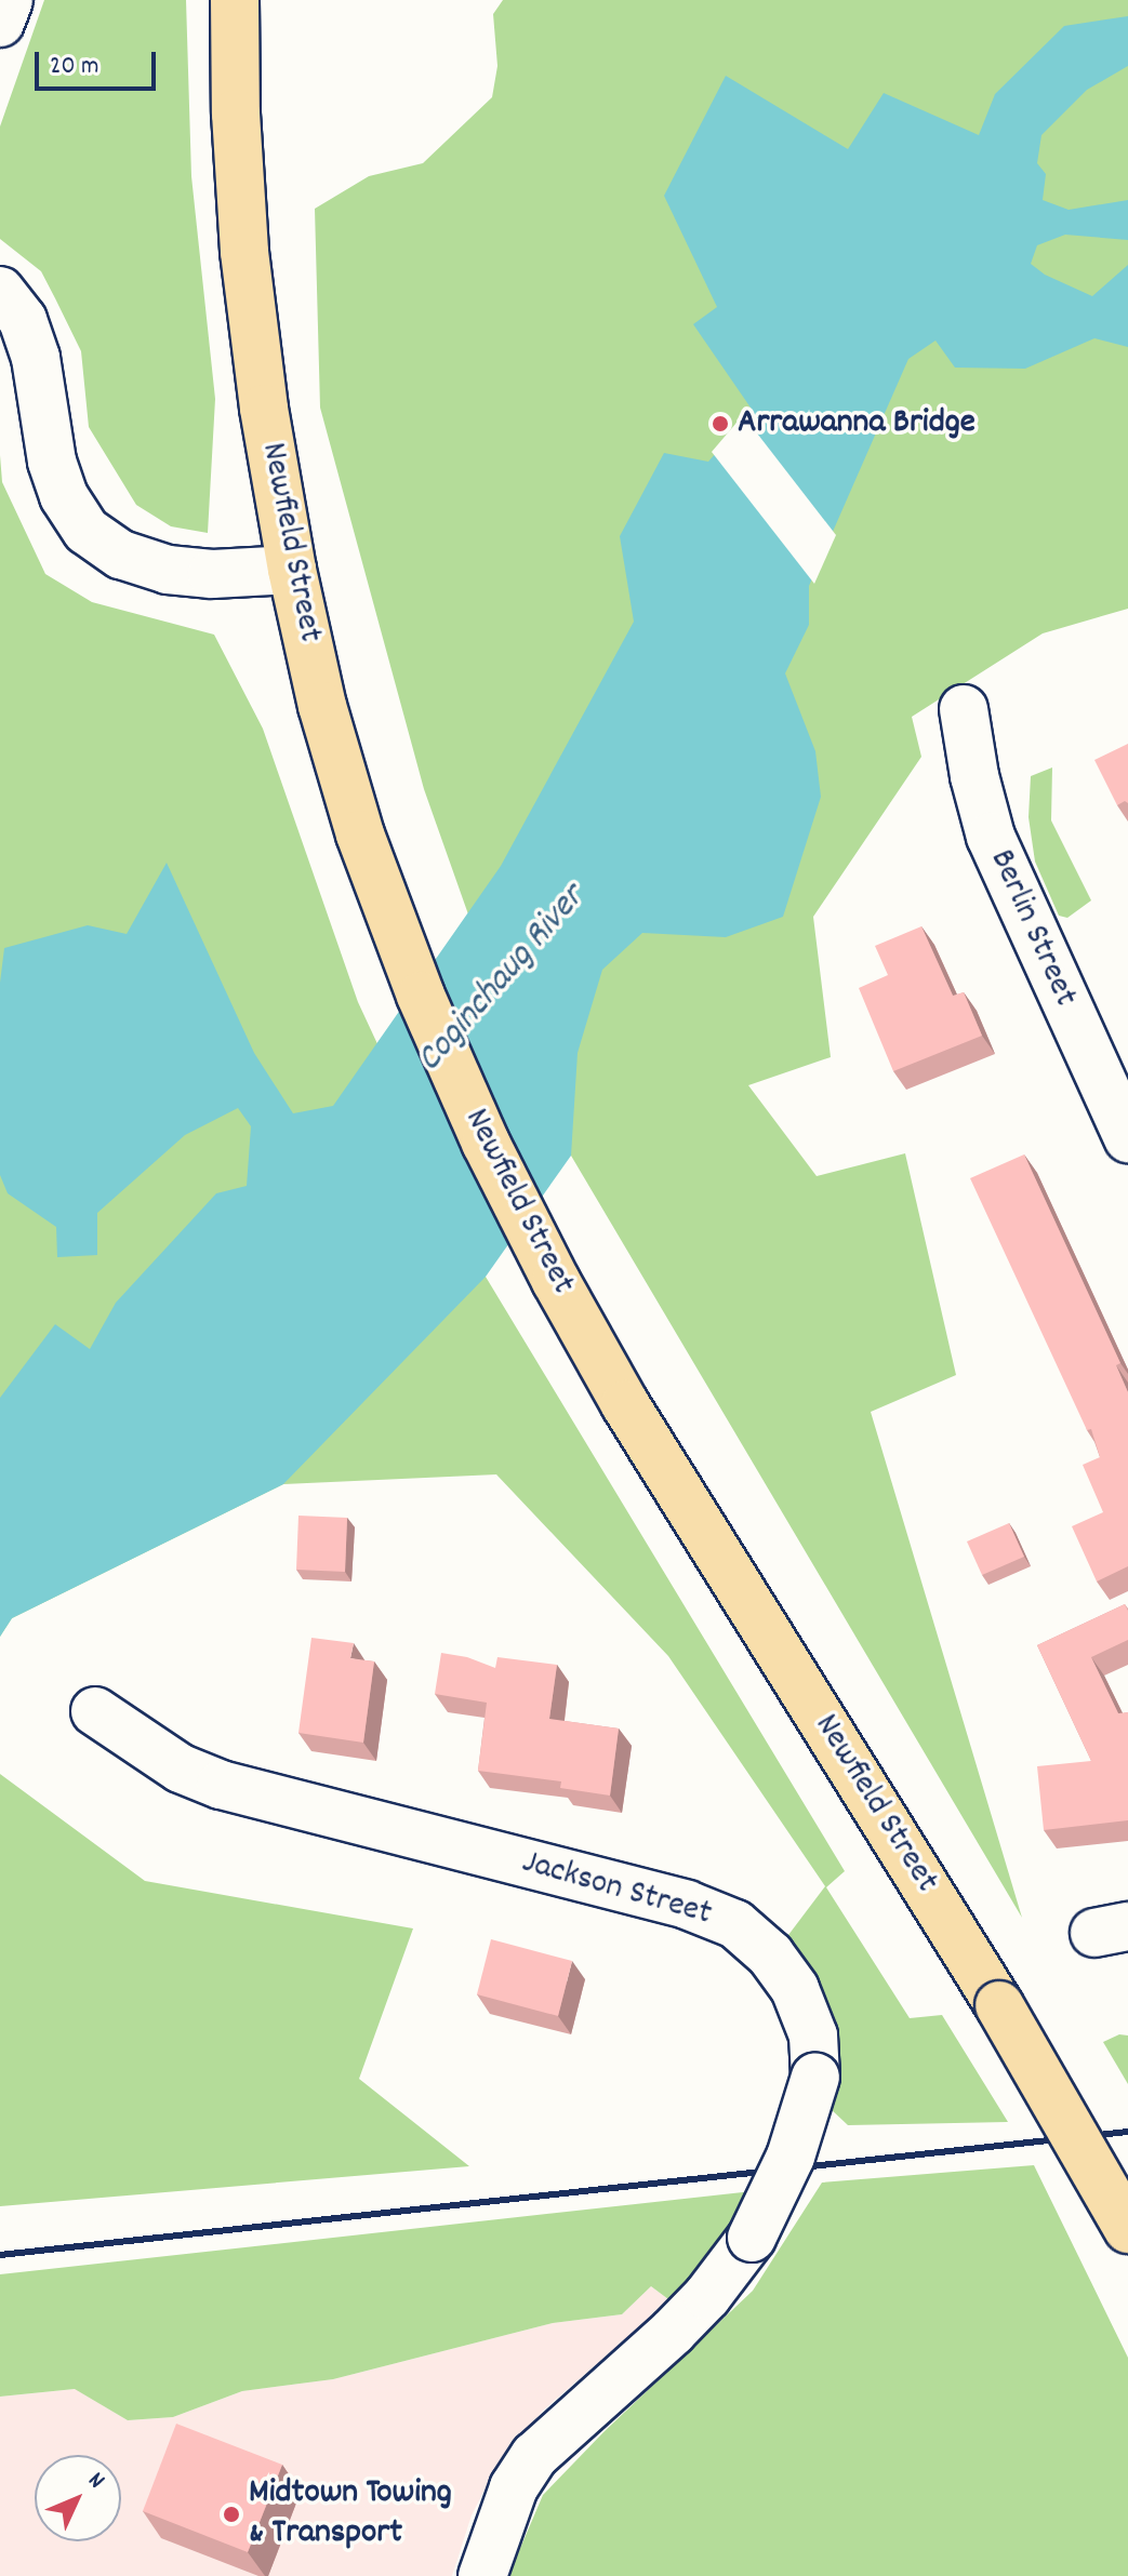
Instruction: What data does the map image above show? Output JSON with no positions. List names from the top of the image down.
{
  "streets": {
    "main road": ["Newfield Street"],
    "street": ["Berlin Street", "Jackson Street"]
  },
  "water": ["Coginchaug River"],
  "places": ["Arrawanna Bridge", "Midtown Towing & Transport"],
  "scale_bar": "20 m",
  "north": "top right"
}
